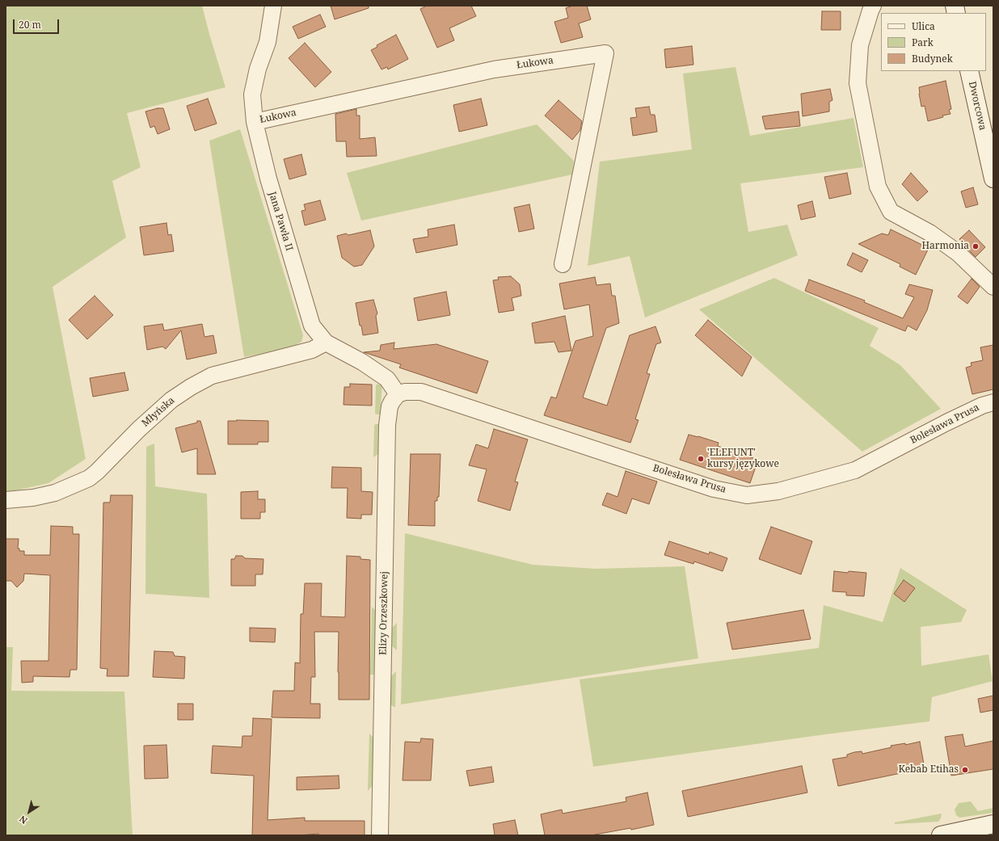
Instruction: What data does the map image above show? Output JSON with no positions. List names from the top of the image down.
{
  "streets": {
    "street": [
      "Łukowa",
      "Dworcowa",
      "Jana Pawła II",
      "Młyńska",
      "Bolesława Prusa",
      "Elizy Orzeszkowej"
    ]
  },
  "crossings": [
    ["Łukowa", "Jana Pawła II"],
    ["Jana Pawła II", "Młyńska"],
    ["Jana Pawła II", "Bolesława Prusa"],
    ["Jana Pawła II", "Elizy Orzeszkowej"],
    ["Bolesława Prusa", "Elizy Orzeszkowej"]
  ],
  "places": ["Harmonia", "'ELEFUNT' kursy językowe", "Kebab Etihas"],
  "legend": ["Ulica", "Park", "Budynek"],
  "scale_bar": "20 m",
  "north": "bottom left"
}
